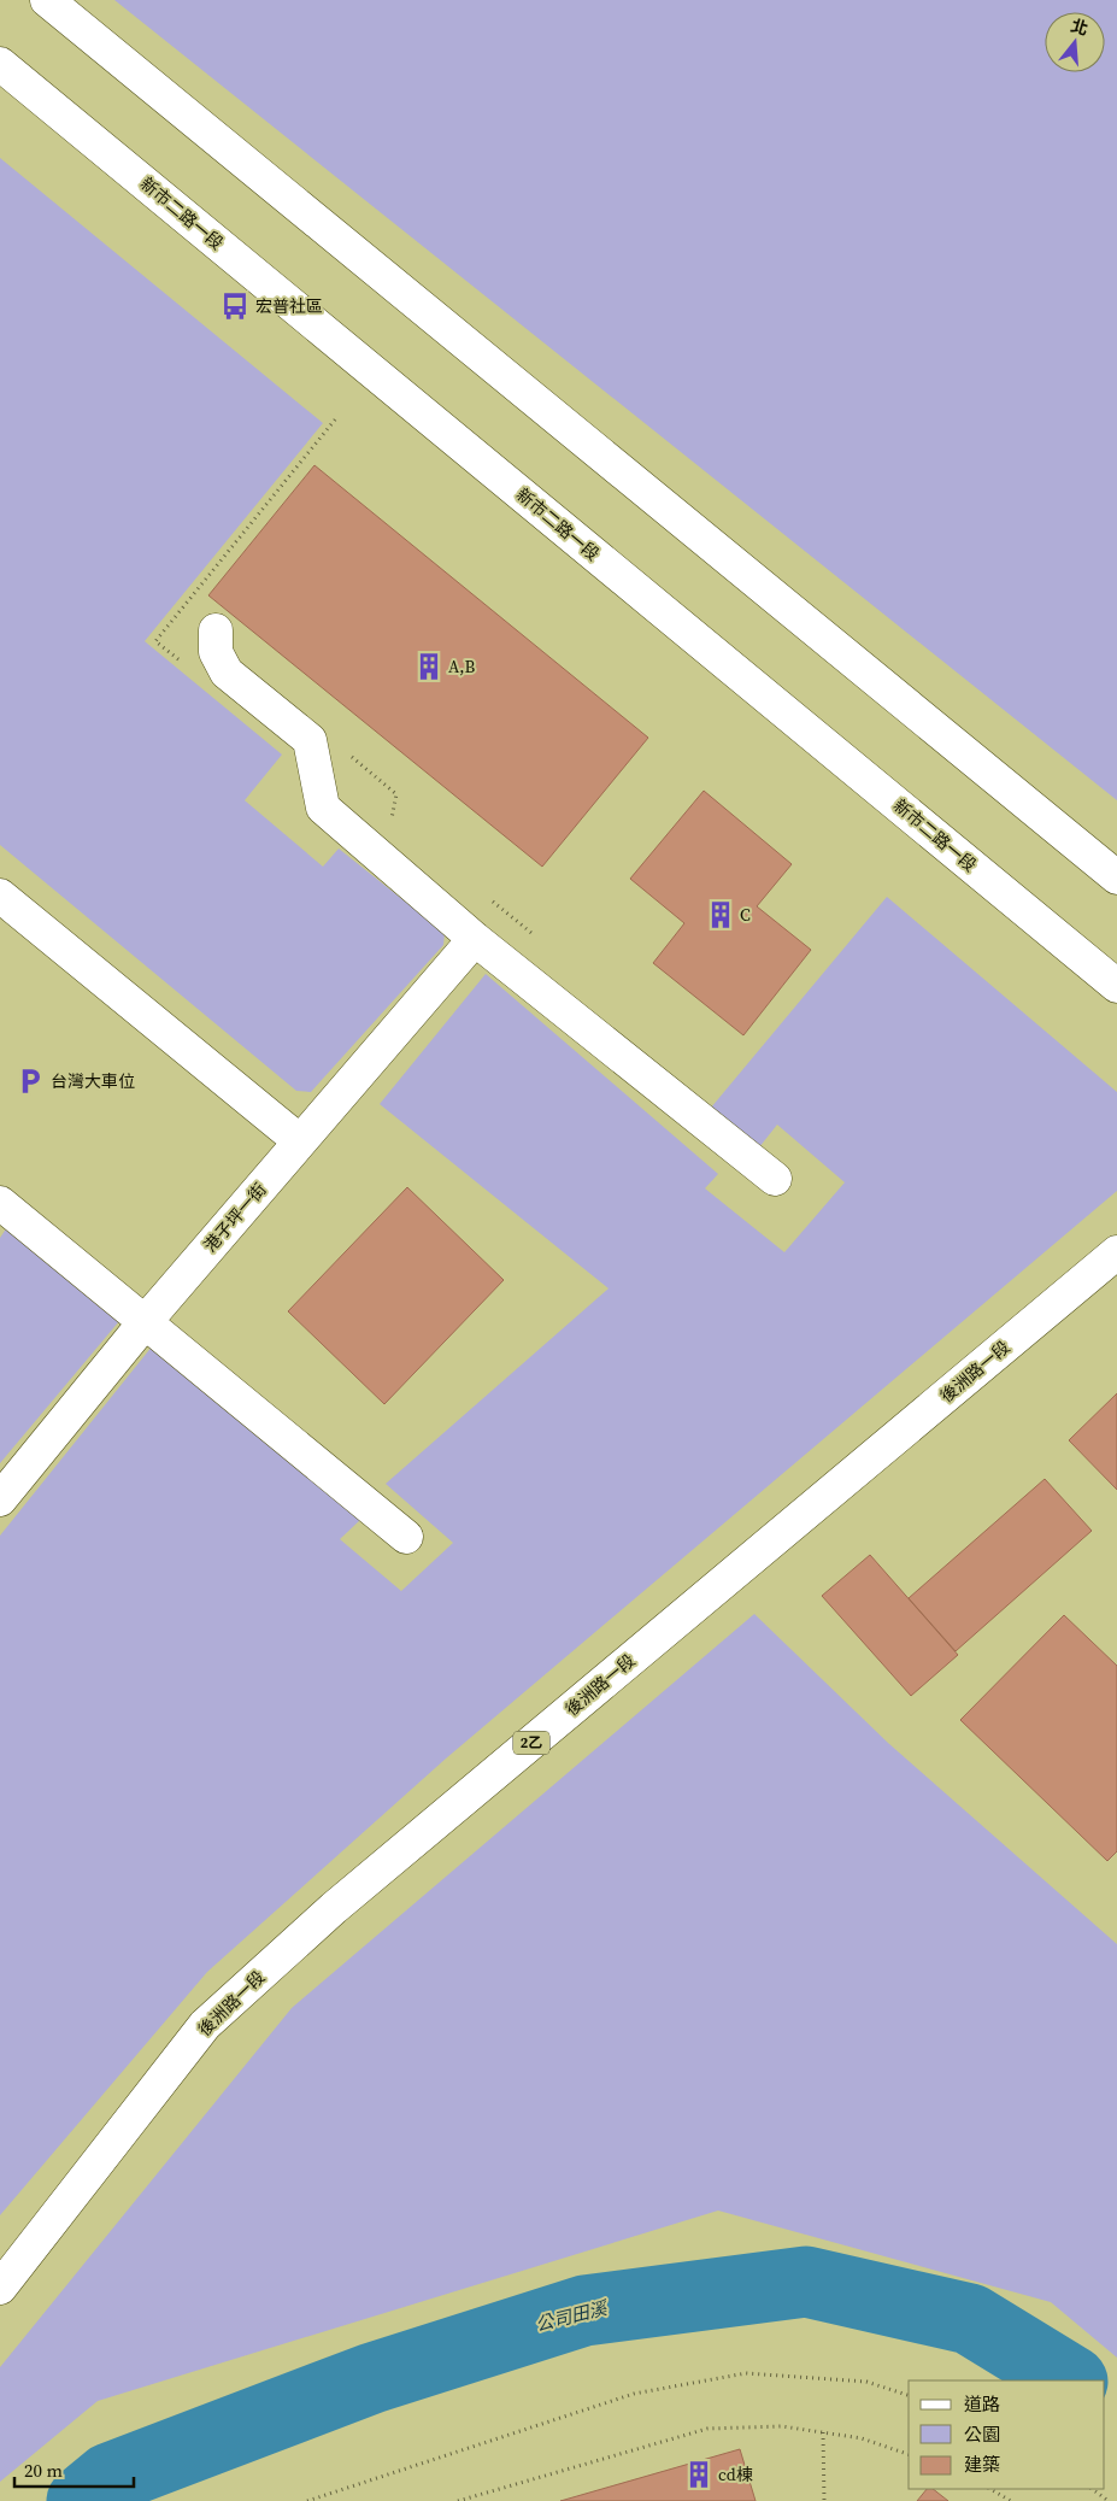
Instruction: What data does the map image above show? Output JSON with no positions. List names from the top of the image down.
{
  "streets": {
    "street": [
      "新市二路一段",
      "港子坪一街",
      "後洲路一段",
      "2乙"
    ]
  },
  "water": ["公司田溪"],
  "places": {
    "bus stop": ["宏普社區"],
    "building": ["A,B", "C", "cd棟"],
    "parking": ["台灣大車位"]
  },
  "legend": ["道路", "公園", "建築"],
  "scale_bar": "20 m",
  "north": "top"
}
